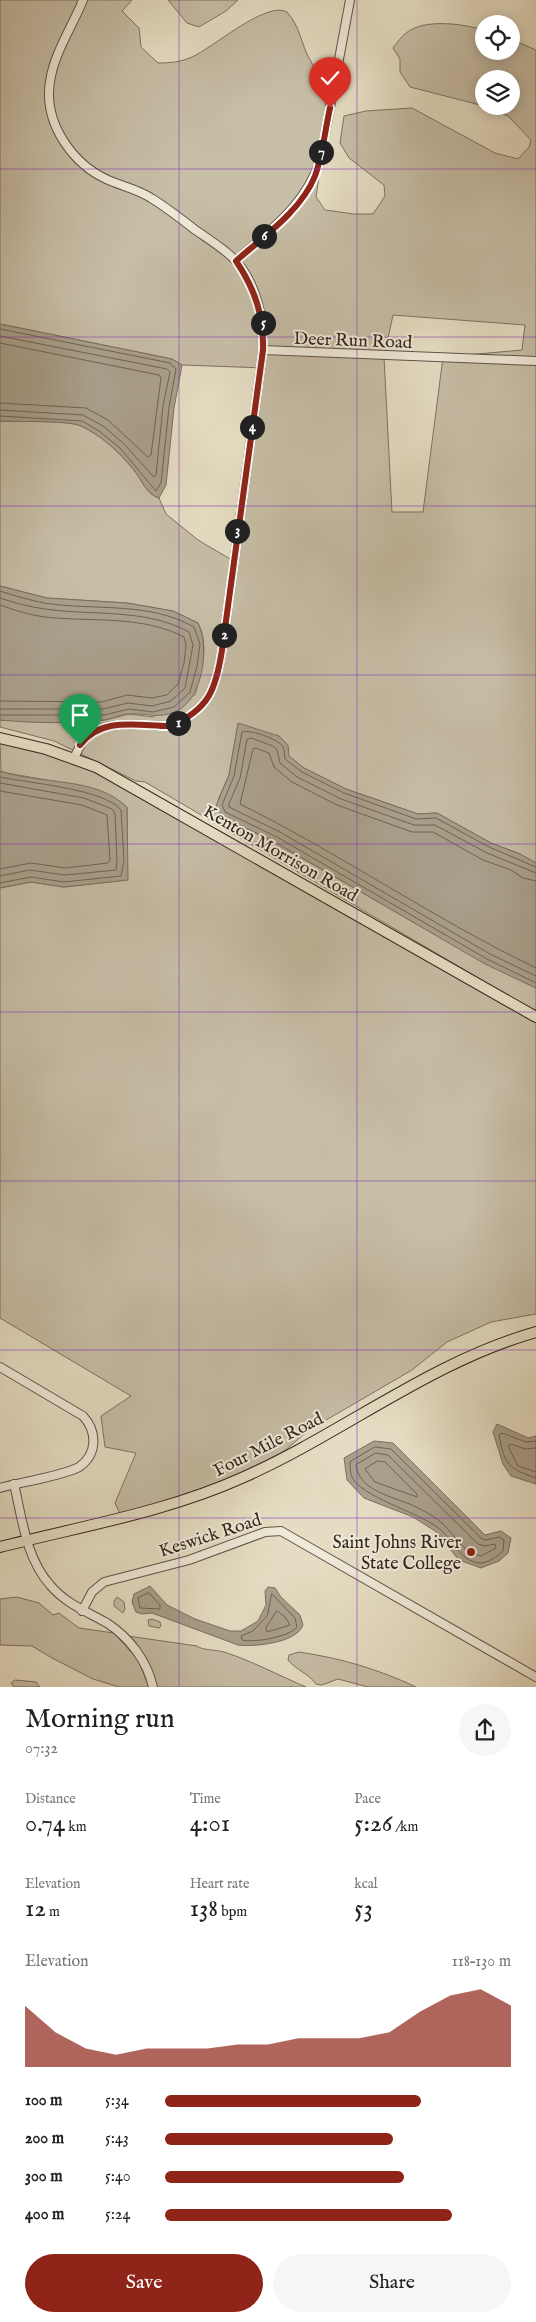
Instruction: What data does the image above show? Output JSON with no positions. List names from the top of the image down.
{
  "streets": {
    "main road": ["Kenton Morrison Road", "Four Mile Road"],
    "street": ["Deer Run Road", "Keswick Road"]
  },
  "places": ["Saint Johns River State College"],
  "page": {
    "pins": [
      "7",
      "6",
      "5",
      "4",
      "3",
      "2",
      "1"
    ],
    "heading": ["Morning run", "07:32"],
    "stats": [
      ["Distance", "0.74 km"],
      ["Time", "4:01"],
      ["Pace", "5:26 /km"],
      ["Elevation", "12 m"],
      ["Heart rate", "138 bpm"],
      ["kcal", "53"]
    ],
    "chart": ["Elevation", "118–130 m"],
    "list": [
      {
        "name": "100 m",
        "note": "5:34"
      },
      {
        "name": "200 m",
        "note": "5:43"
      },
      {
        "name": "300 m",
        "note": "5:40"
      },
      {
        "name": "400 m",
        "note": "5:24"
      }
    ],
    "buttons": ["Save", "Share"]
  }
}
